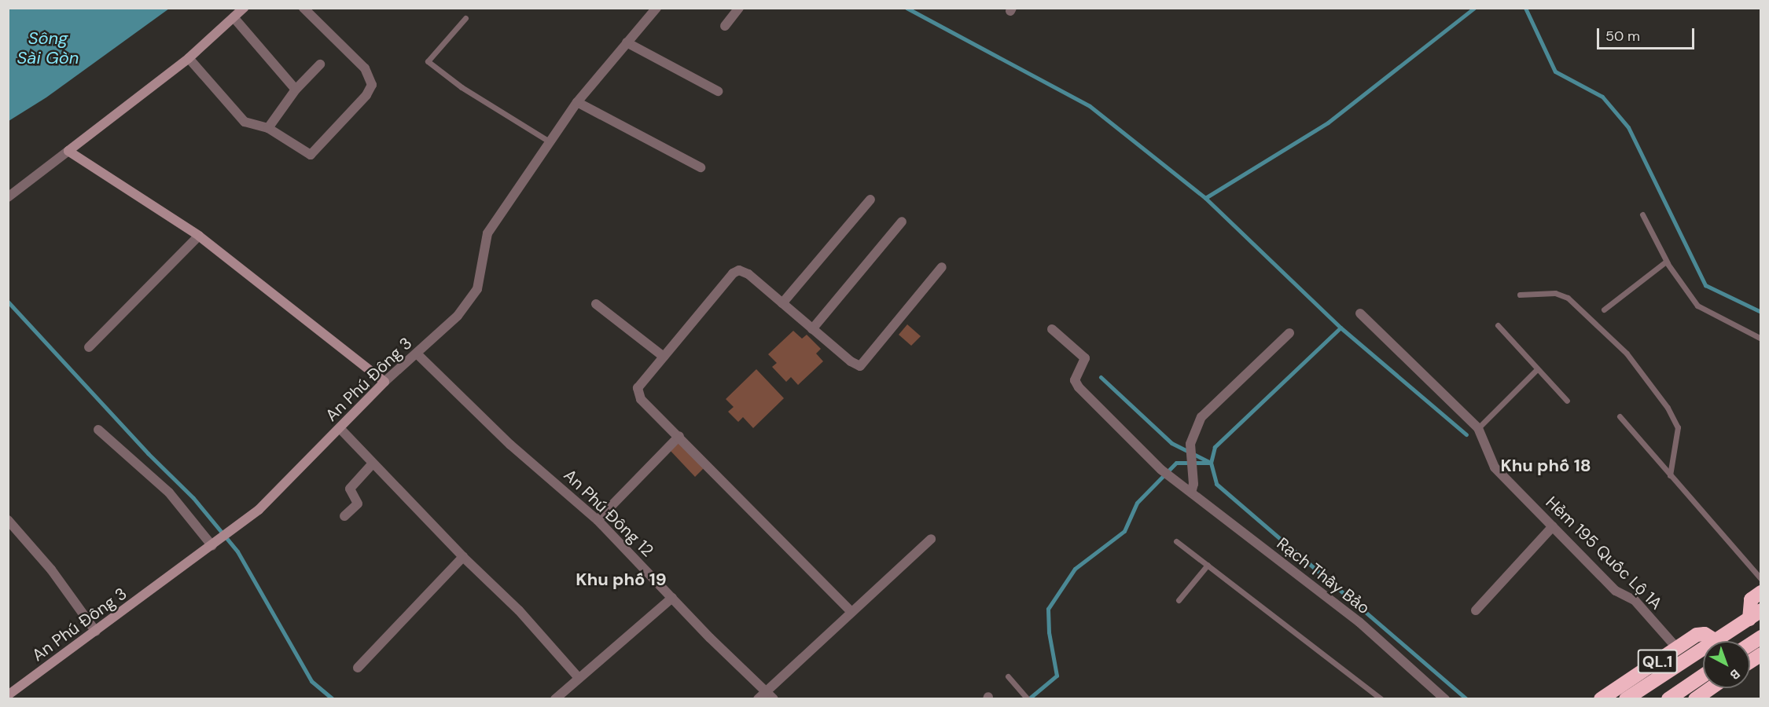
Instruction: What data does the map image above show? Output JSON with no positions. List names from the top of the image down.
{
  "streets": {
    "highway": ["QL.1"],
    "street": [
      "An Phú Đông 3",
      "An Phú Đông 12",
      "Hẻm 195 Quốc Lộ 1A",
      "Rạch Thầy Bảo"
    ]
  },
  "crossings": [
    ["An Phú Đông 3", "An Phú Đông 12"],
    ["Hẻm 195 Quốc Lộ 1A", "QL.1"]
  ],
  "districts": ["Khu phố 18", "Khu phố 19"],
  "water": ["Sông Sài Gòn"],
  "scale_bar": "50 m",
  "north": "bottom right"
}
